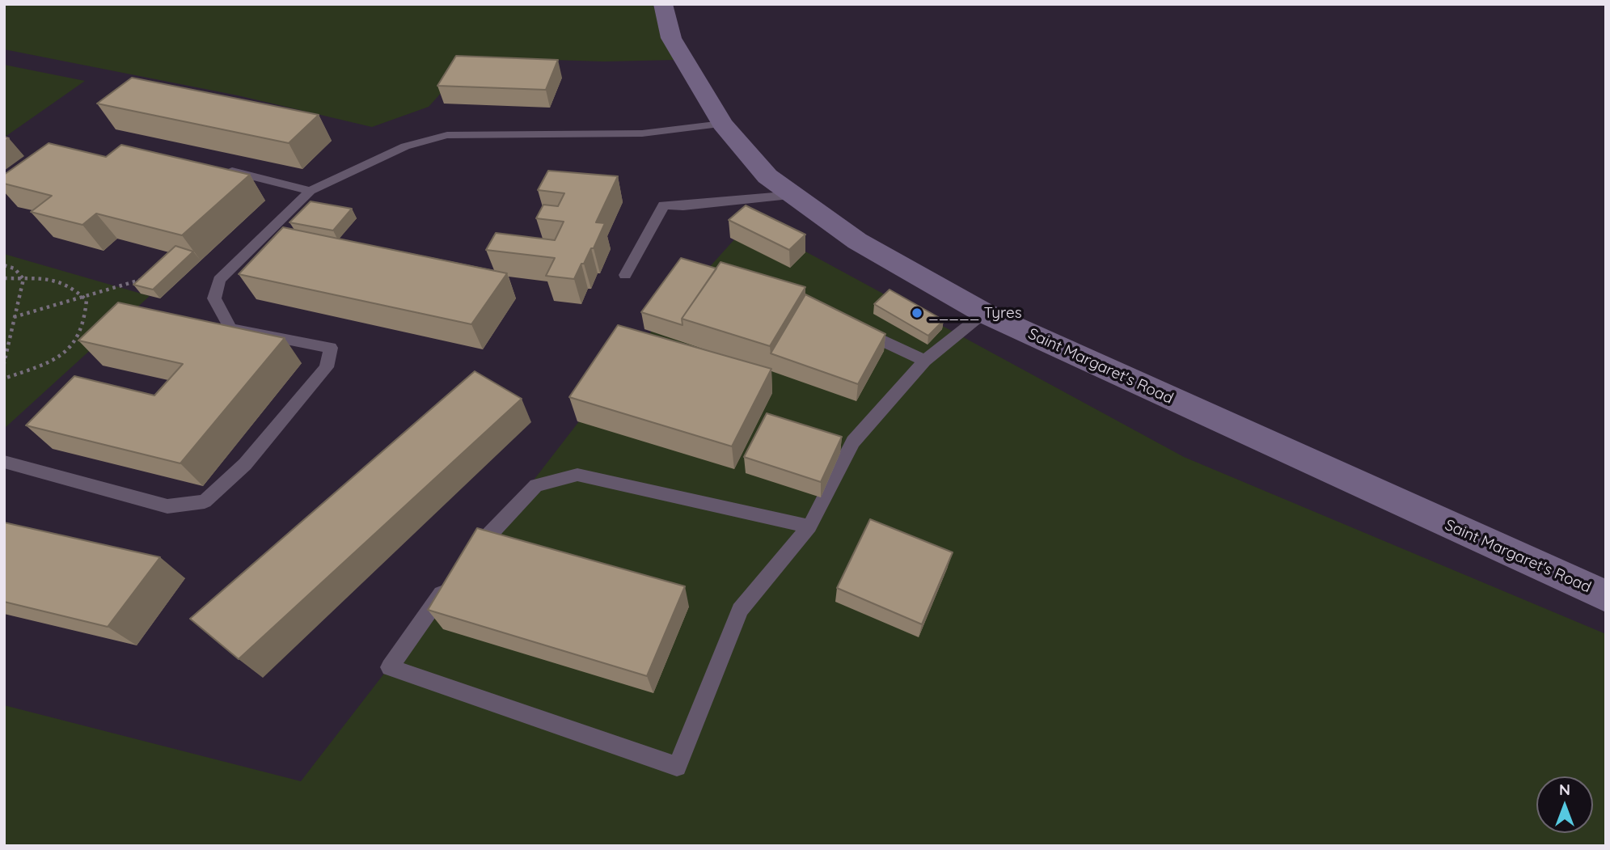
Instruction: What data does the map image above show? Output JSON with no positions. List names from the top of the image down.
{
  "streets": {
    "main road": ["Saint Margaret's Road"]
  },
  "places": ["_____ Tyres"],
  "north": "top"
}
